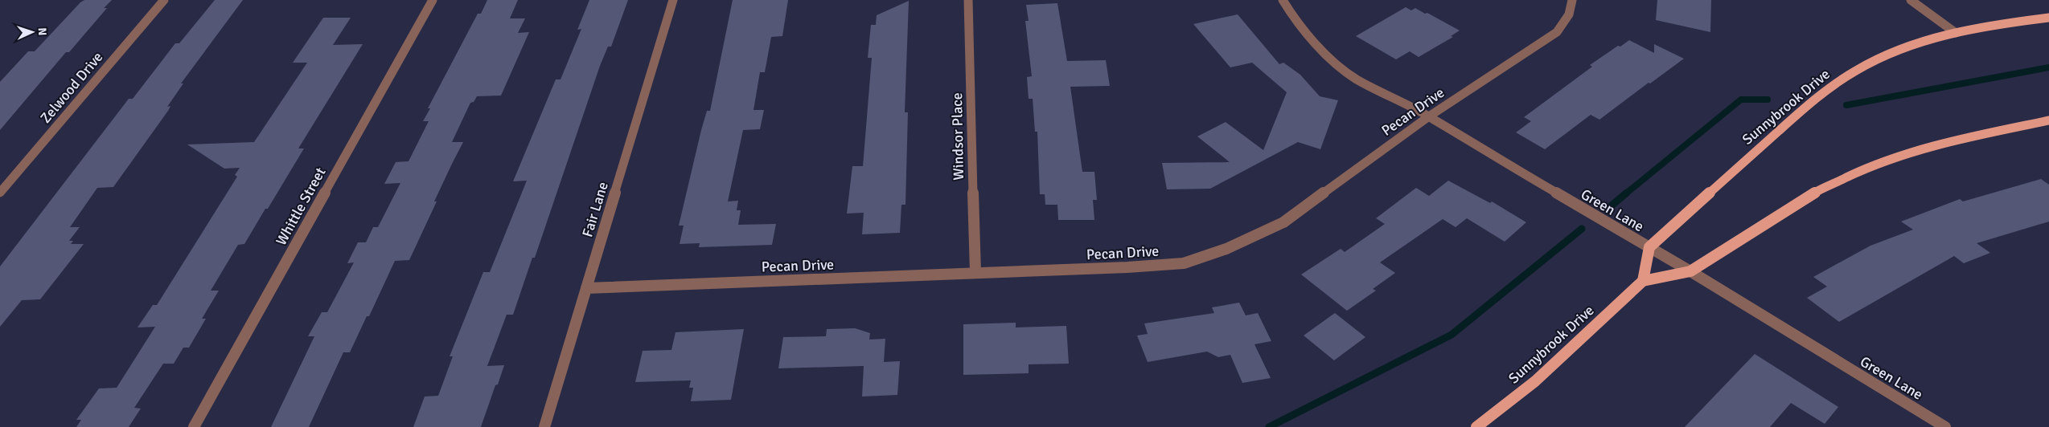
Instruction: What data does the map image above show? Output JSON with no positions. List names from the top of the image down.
{
  "streets": {
    "main road": ["Sunnybrook Drive"],
    "street": [
      "Zelwood Drive",
      "Pecan Drive",
      "Windsor Place",
      "Whittle Street",
      "Fair Lane",
      "Green Lane"
    ]
  },
  "crossings": [
    ["Sunnybrook Drive", "Green Lane"],
    ["Pecan Drive", "Windsor Place"],
    ["Pecan Drive", "Fair Lane"],
    ["Pecan Drive", "Green Lane"]
  ],
  "north": "right"
}
